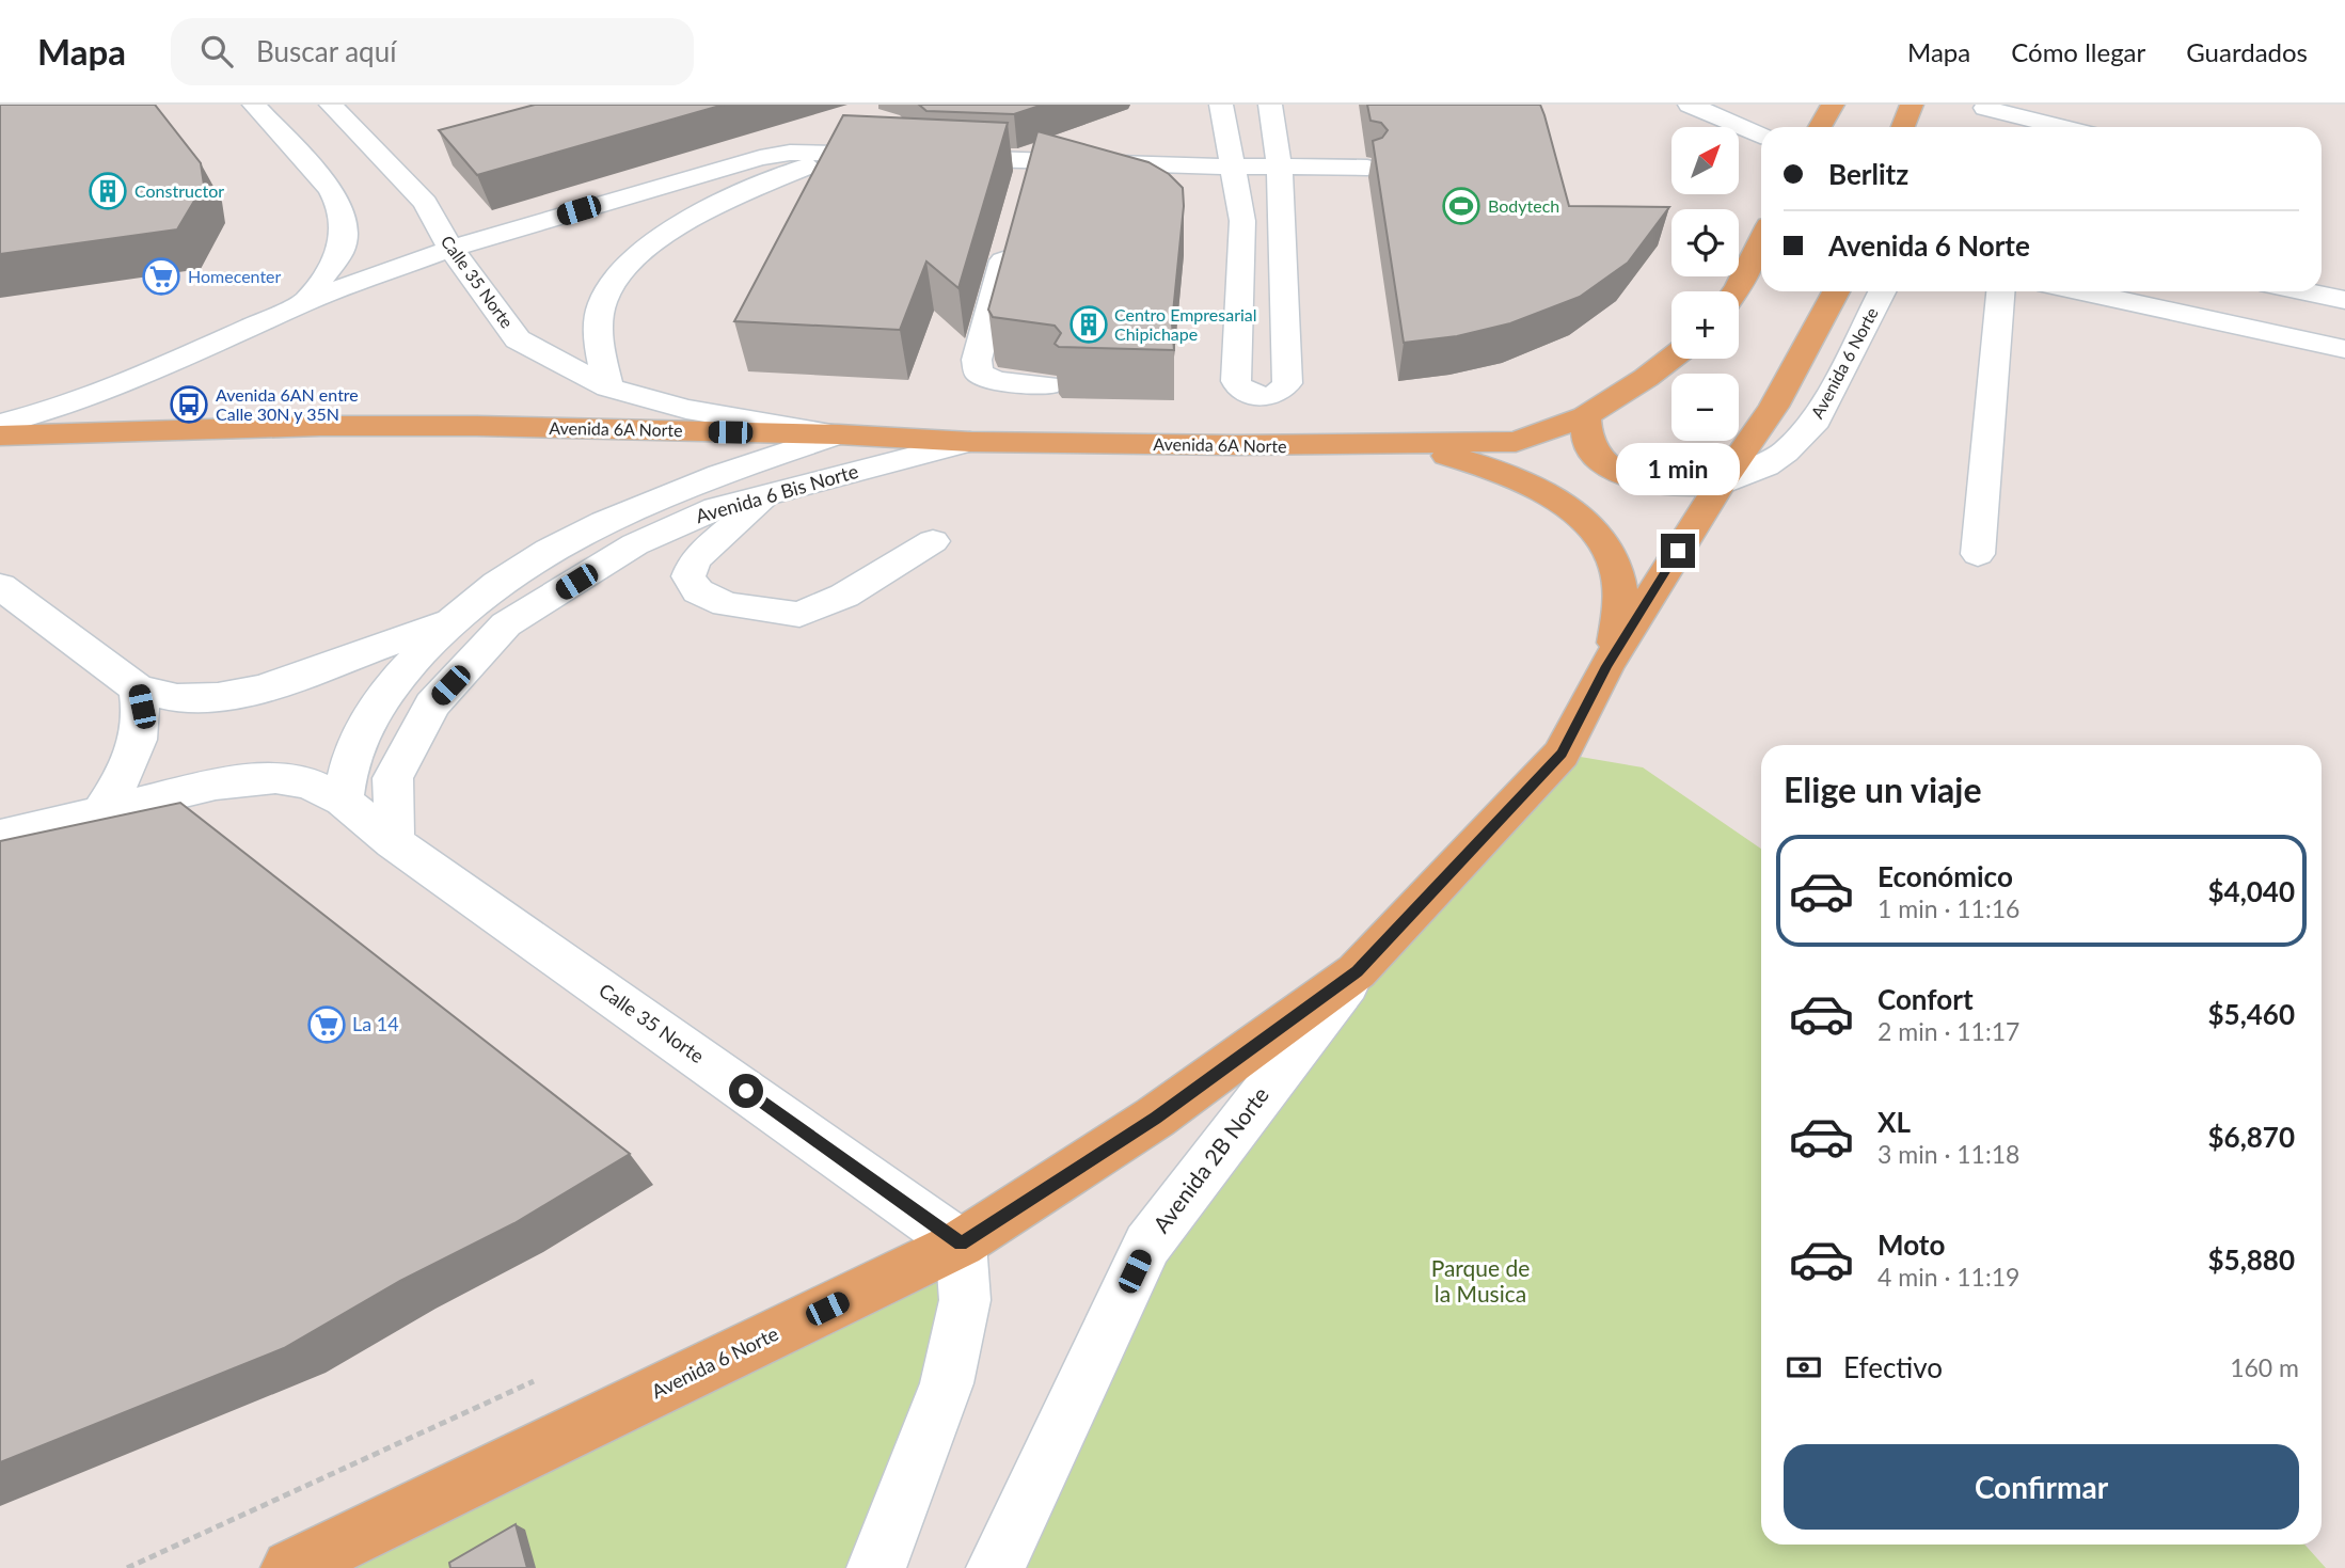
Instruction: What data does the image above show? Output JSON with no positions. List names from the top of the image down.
{
  "streets": {
    "main road": ["Avenida 6 Norte", "Avenida 6A Norte"],
    "street": ["Calle 35 Norte", "Avenida 6 Bis Norte", "Avenida 2B Norte"]
  },
  "crossings": [
    ["Calle 35 Norte", "Avenida 6 Norte"],
    ["Calle 35 Norte", "Avenida 6A Norte"],
    ["Calle 35 Norte", "Avenida 6 Bis Norte"],
    ["Avenida 6 Norte", "Avenida 2B Norte"],
    ["Avenida 6A Norte", "Avenida 6 Bis Norte"]
  ],
  "parks": ["Parque de la Musica"],
  "places": {
    "building": ["Constructor", "Centro Empresarial Chipichape"],
    "sports": ["Bodytech"],
    "supermarket": ["Homecenter", "La 14"],
    "bus stop": ["Avenida 6AN entre Calle 30N y 35N"]
  },
  "north": "top right",
  "page": {
    "header": "Mapa",
    "search": "Buscar aquí",
    "nav": ["Mapa", "Cómo llegar", "Guardados"],
    "map_buttons": ["+", "−"],
    "banner": ["Berlitz", "Avenida 6 Norte"],
    "bubble": "1 min",
    "heading": "Elige un viaje",
    "list": [
      {
        "name": "Económico",
        "note": "1 min · 11:16",
        "value": "$4,040"
      },
      {
        "name": "Confort",
        "note": "2 min · 11:17",
        "value": "$5,460"
      },
      {
        "name": "XL",
        "note": "3 min · 11:18",
        "value": "$6,870"
      },
      {
        "name": "Moto",
        "note": "4 min · 11:19",
        "value": "$5,880"
      }
    ],
    "pay": ["Efectivo", "160 m"],
    "buttons": "Confirmar"
  }
}
